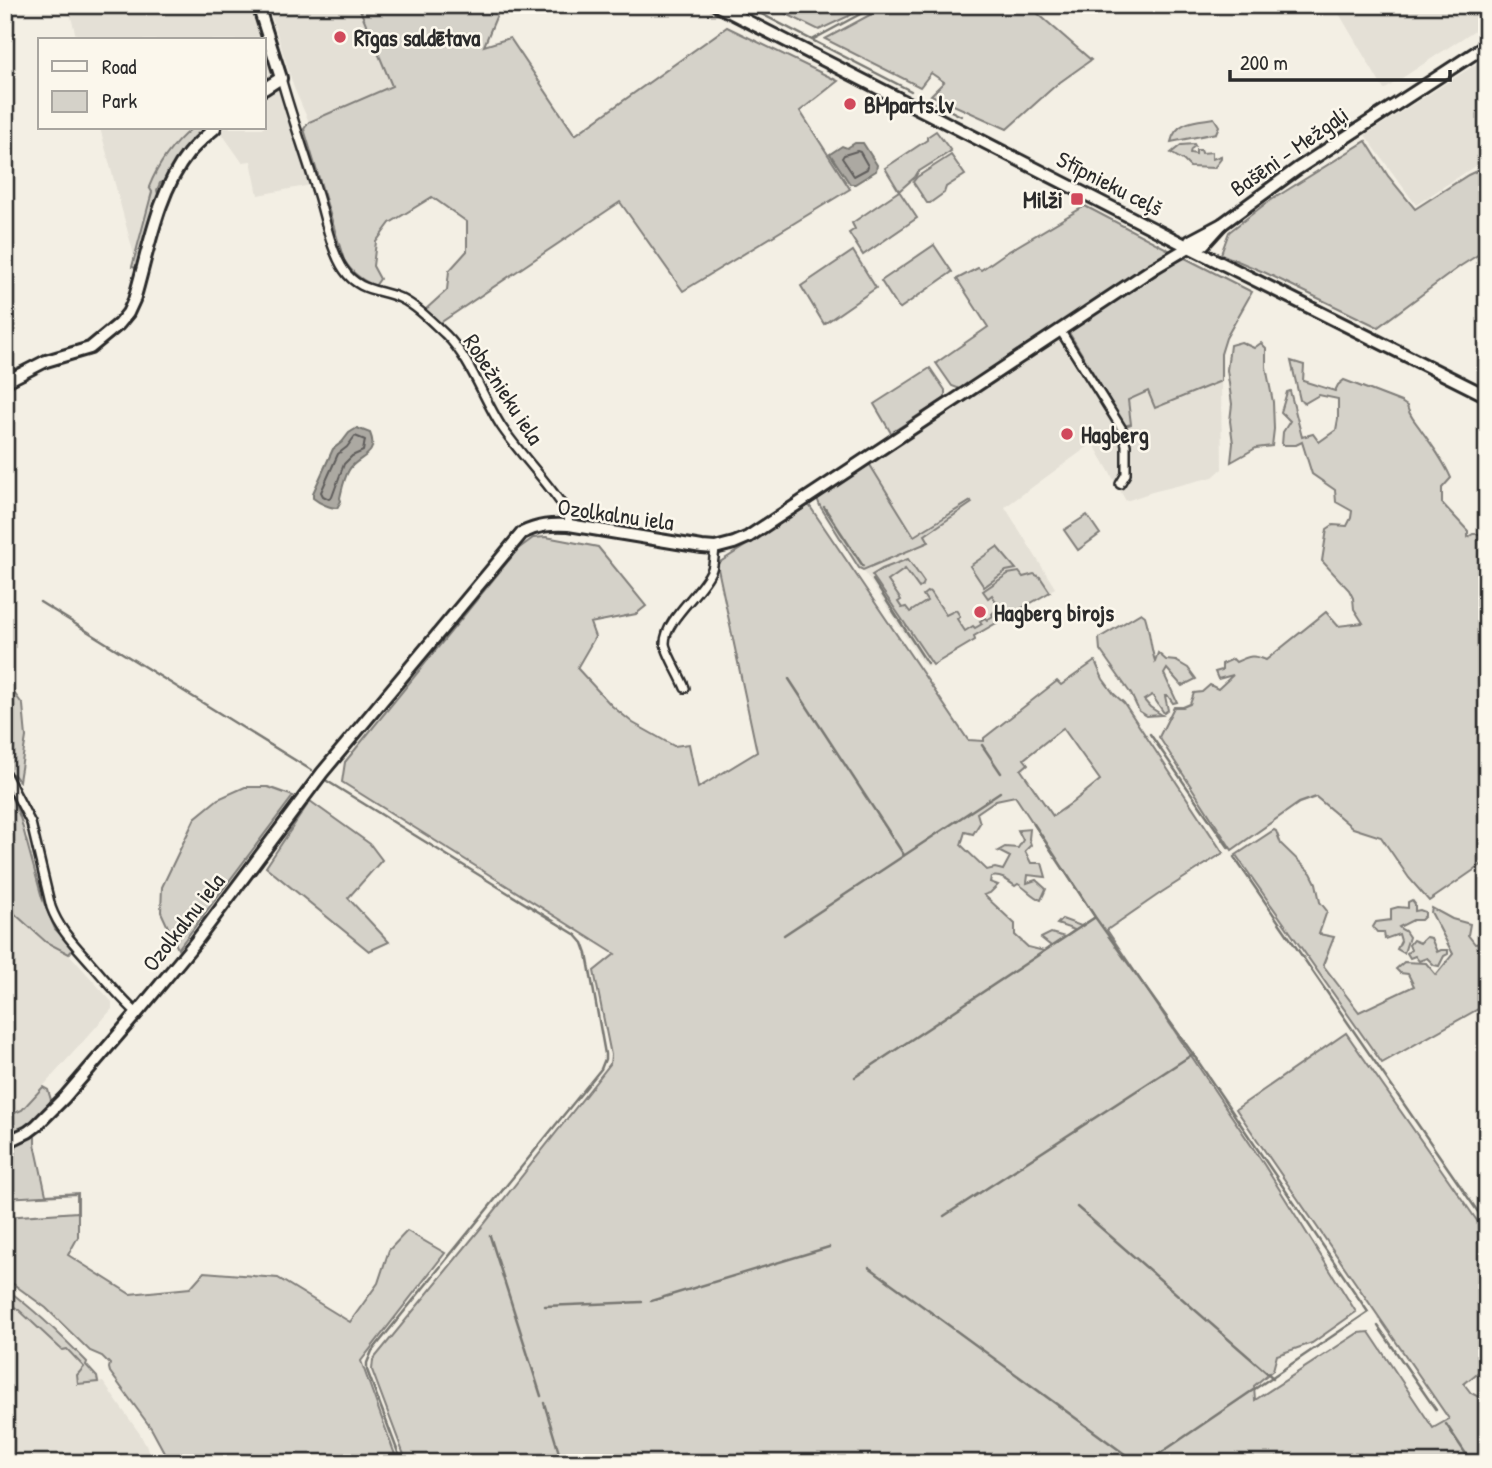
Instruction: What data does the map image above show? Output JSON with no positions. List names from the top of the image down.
{
  "streets": {
    "street": [
      "Bašēni – Mežgaļi",
      "Stīpnieku ceļš",
      "Robežnieku iela",
      "Ozolkalnu iela"
    ]
  },
  "crossings": [
    ["Bašēni – Mežgaļi", "Stīpnieku ceļš"],
    ["Bašēni – Mežgaļi", "Ozolkalnu iela"],
    ["Stīpnieku ceļš", "Ozolkalnu iela"],
    ["Robežnieku iela", "Ozolkalnu iela"]
  ],
  "places": {
    "other": [
      "Rīgas saldētava",
      "BMparts.lv",
      "Hagberg",
      "Hagberg birojs"
    ],
    "transit": ["Milži"]
  },
  "legend": ["Road", "Park"],
  "scale_bar": "200 m"
}
